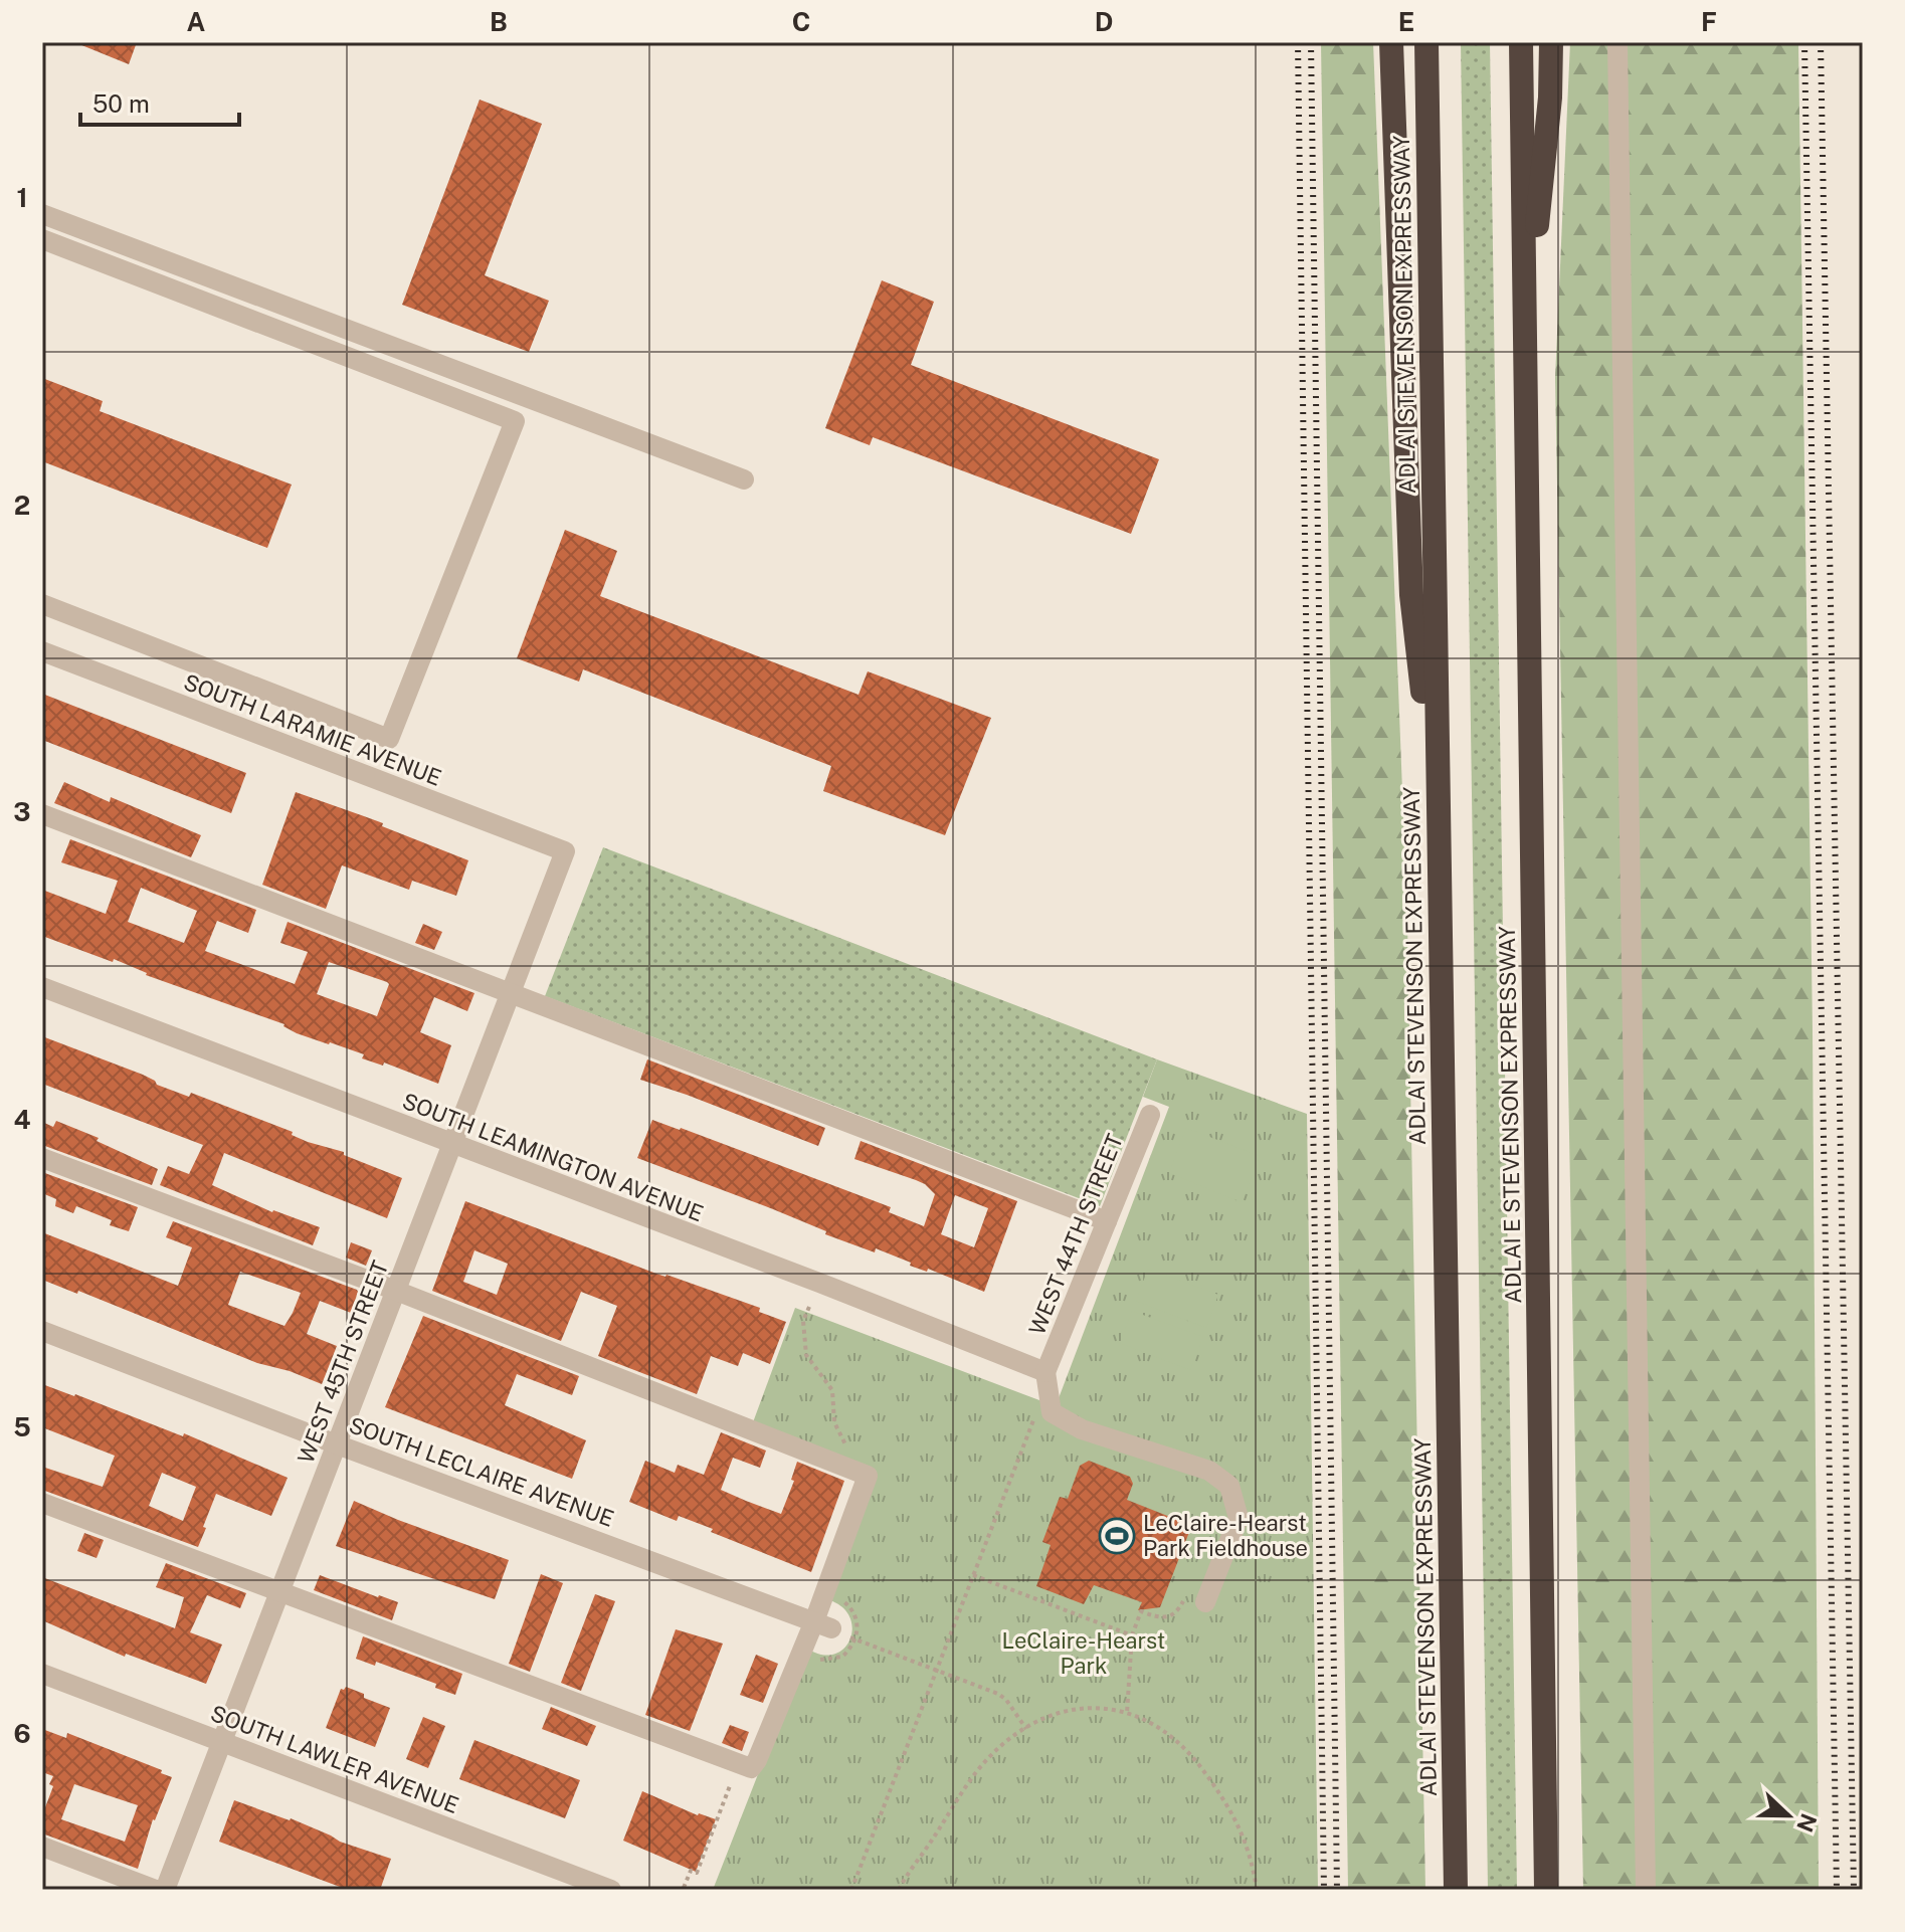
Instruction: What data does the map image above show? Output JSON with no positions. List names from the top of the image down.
{
  "streets": {
    "highway": ["ADLAI STEVENSON EXPRESSWAY", "ADLAI E STEVENSON EXPRESSWAY"],
    "street": [
      "SOUTH LARAMIE AVENUE",
      "SOUTH LEAMINGTON AVENUE",
      "WEST 44TH STREET",
      "WEST 45TH STREET",
      "SOUTH LECLAIRE AVENUE",
      "SOUTH LAWLER AVENUE"
    ]
  },
  "crossings": [
    ["SOUTH LARAMIE AVENUE", "WEST 45TH STREET"],
    ["SOUTH LEAMINGTON AVENUE", "WEST 44TH STREET"],
    ["SOUTH LEAMINGTON AVENUE", "WEST 45TH STREET"],
    ["WEST 45TH STREET", "SOUTH LECLAIRE AVENUE"],
    ["WEST 45TH STREET", "SOUTH LAWLER AVENUE"]
  ],
  "parks": ["LeClaire-Hearst Park"],
  "places": {
    "sports": ["LeClaire-Hearst Park Fieldhouse"]
  },
  "scale_bar": "50 m",
  "north": "right",
  "grid": {
    "columns": [
      "A",
      "B",
      "C",
      "D",
      "E",
      "F"
    ],
    "rows": [
      "1",
      "2",
      "3",
      "4",
      "5",
      "6"
    ]
  }
}
